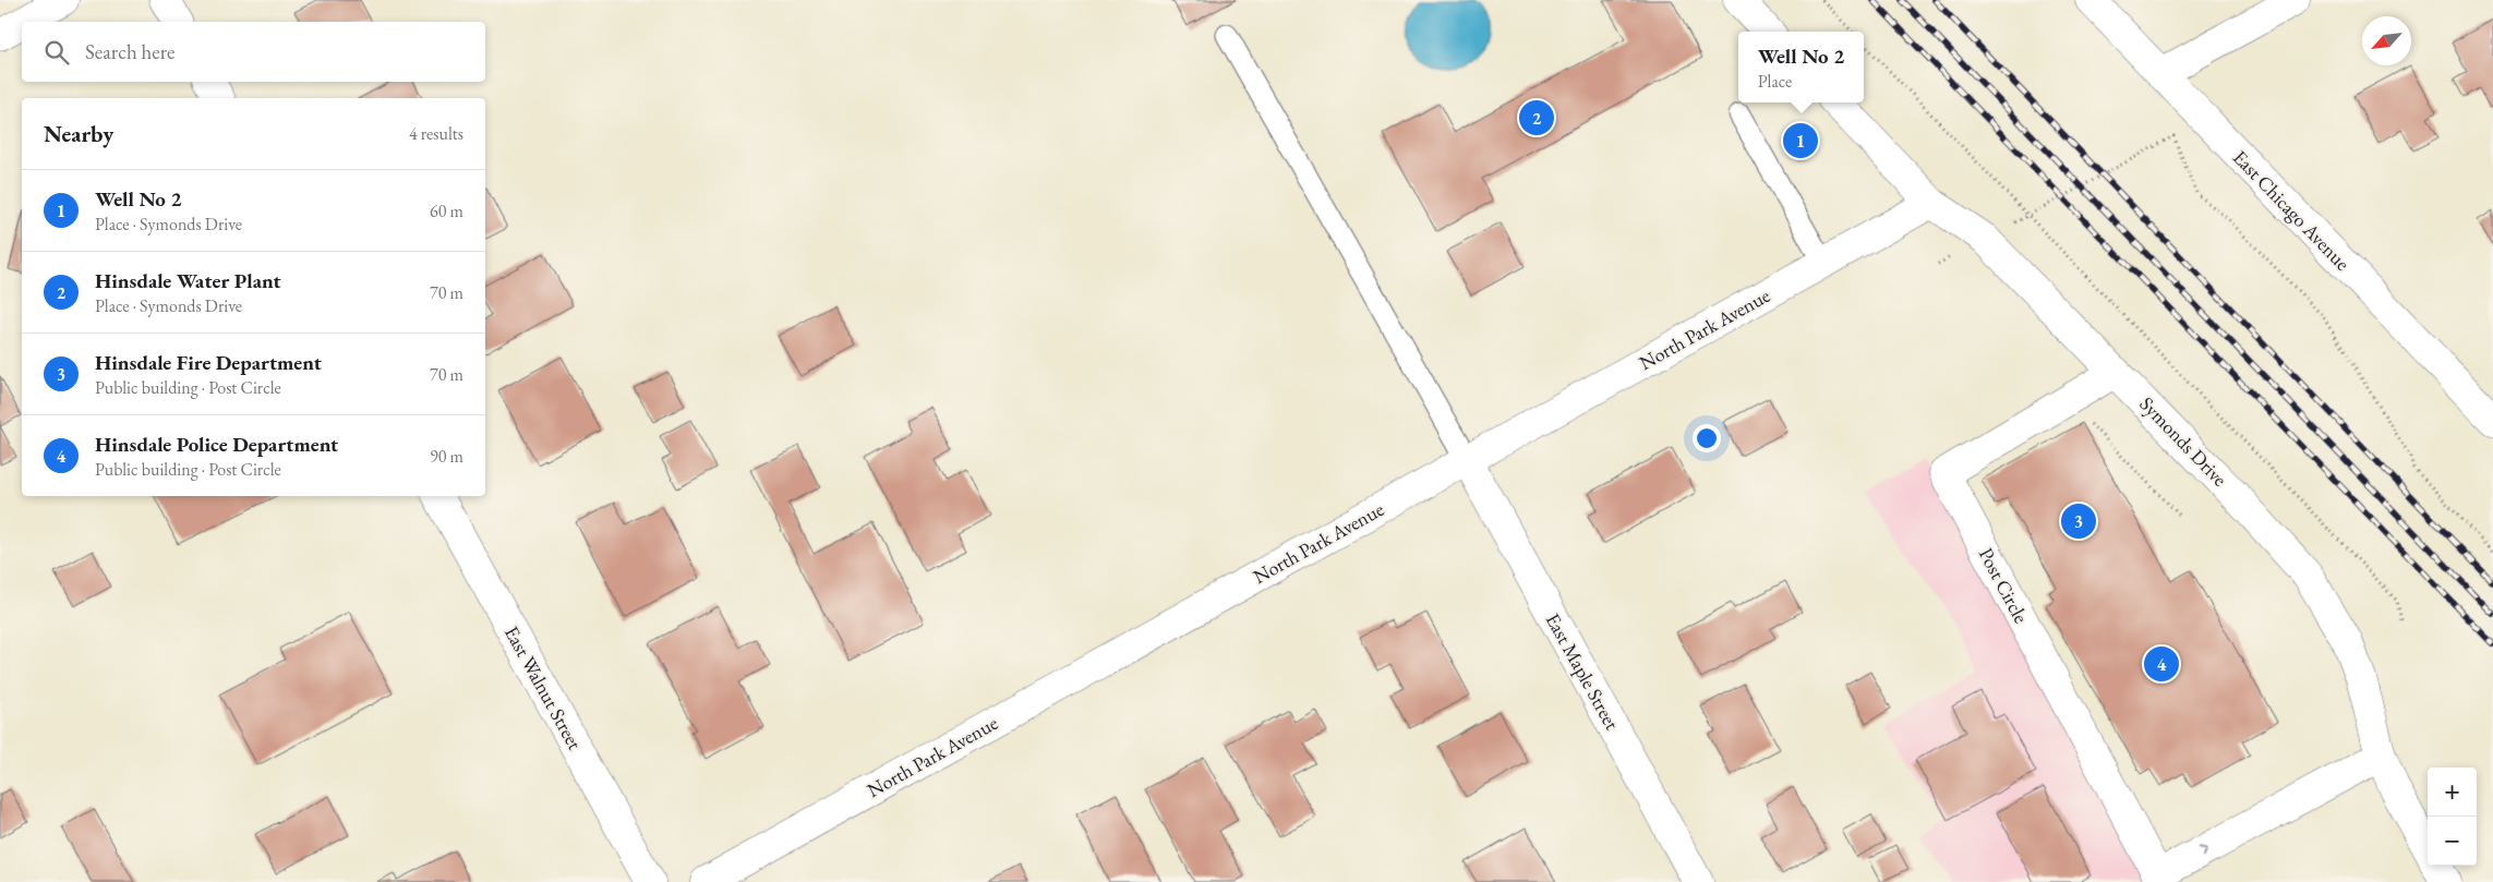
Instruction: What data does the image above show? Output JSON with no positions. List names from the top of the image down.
{
  "streets": {
    "street": [
      "East Chicago Avenue",
      "North Park Avenue",
      "Symonds Drive",
      "Post Circle",
      "East Maple Street",
      "East Walnut Street"
    ]
  },
  "crossings": [
    ["North Park Avenue", "Symonds Drive"],
    ["North Park Avenue", "East Maple Street"],
    ["Symonds Drive", "Post Circle"]
  ],
  "north": "bottom left",
  "page": {
    "search": "Search here",
    "popup": ["Well No 2", "Place"],
    "pins": [
      "2",
      "1",
      "3",
      "4"
    ],
    "heading": ["Nearby", "4 results"],
    "list": [
      {
        "mark": "1",
        "name": "Well No 2",
        "note": "Place · Symonds Drive",
        "value": "60 m"
      },
      {
        "mark": "2",
        "name": "Hinsdale Water Plant",
        "note": "Place · Symonds Drive",
        "value": "70 m"
      },
      {
        "mark": "3",
        "name": "Hinsdale Fire Department",
        "note": "Public building · Post Circle",
        "value": "70 m"
      },
      {
        "mark": "4",
        "name": "Hinsdale Police Department",
        "note": "Public building · Post Circle",
        "value": "90 m"
      }
    ],
    "map_buttons": ["+", "−"]
  }
}
